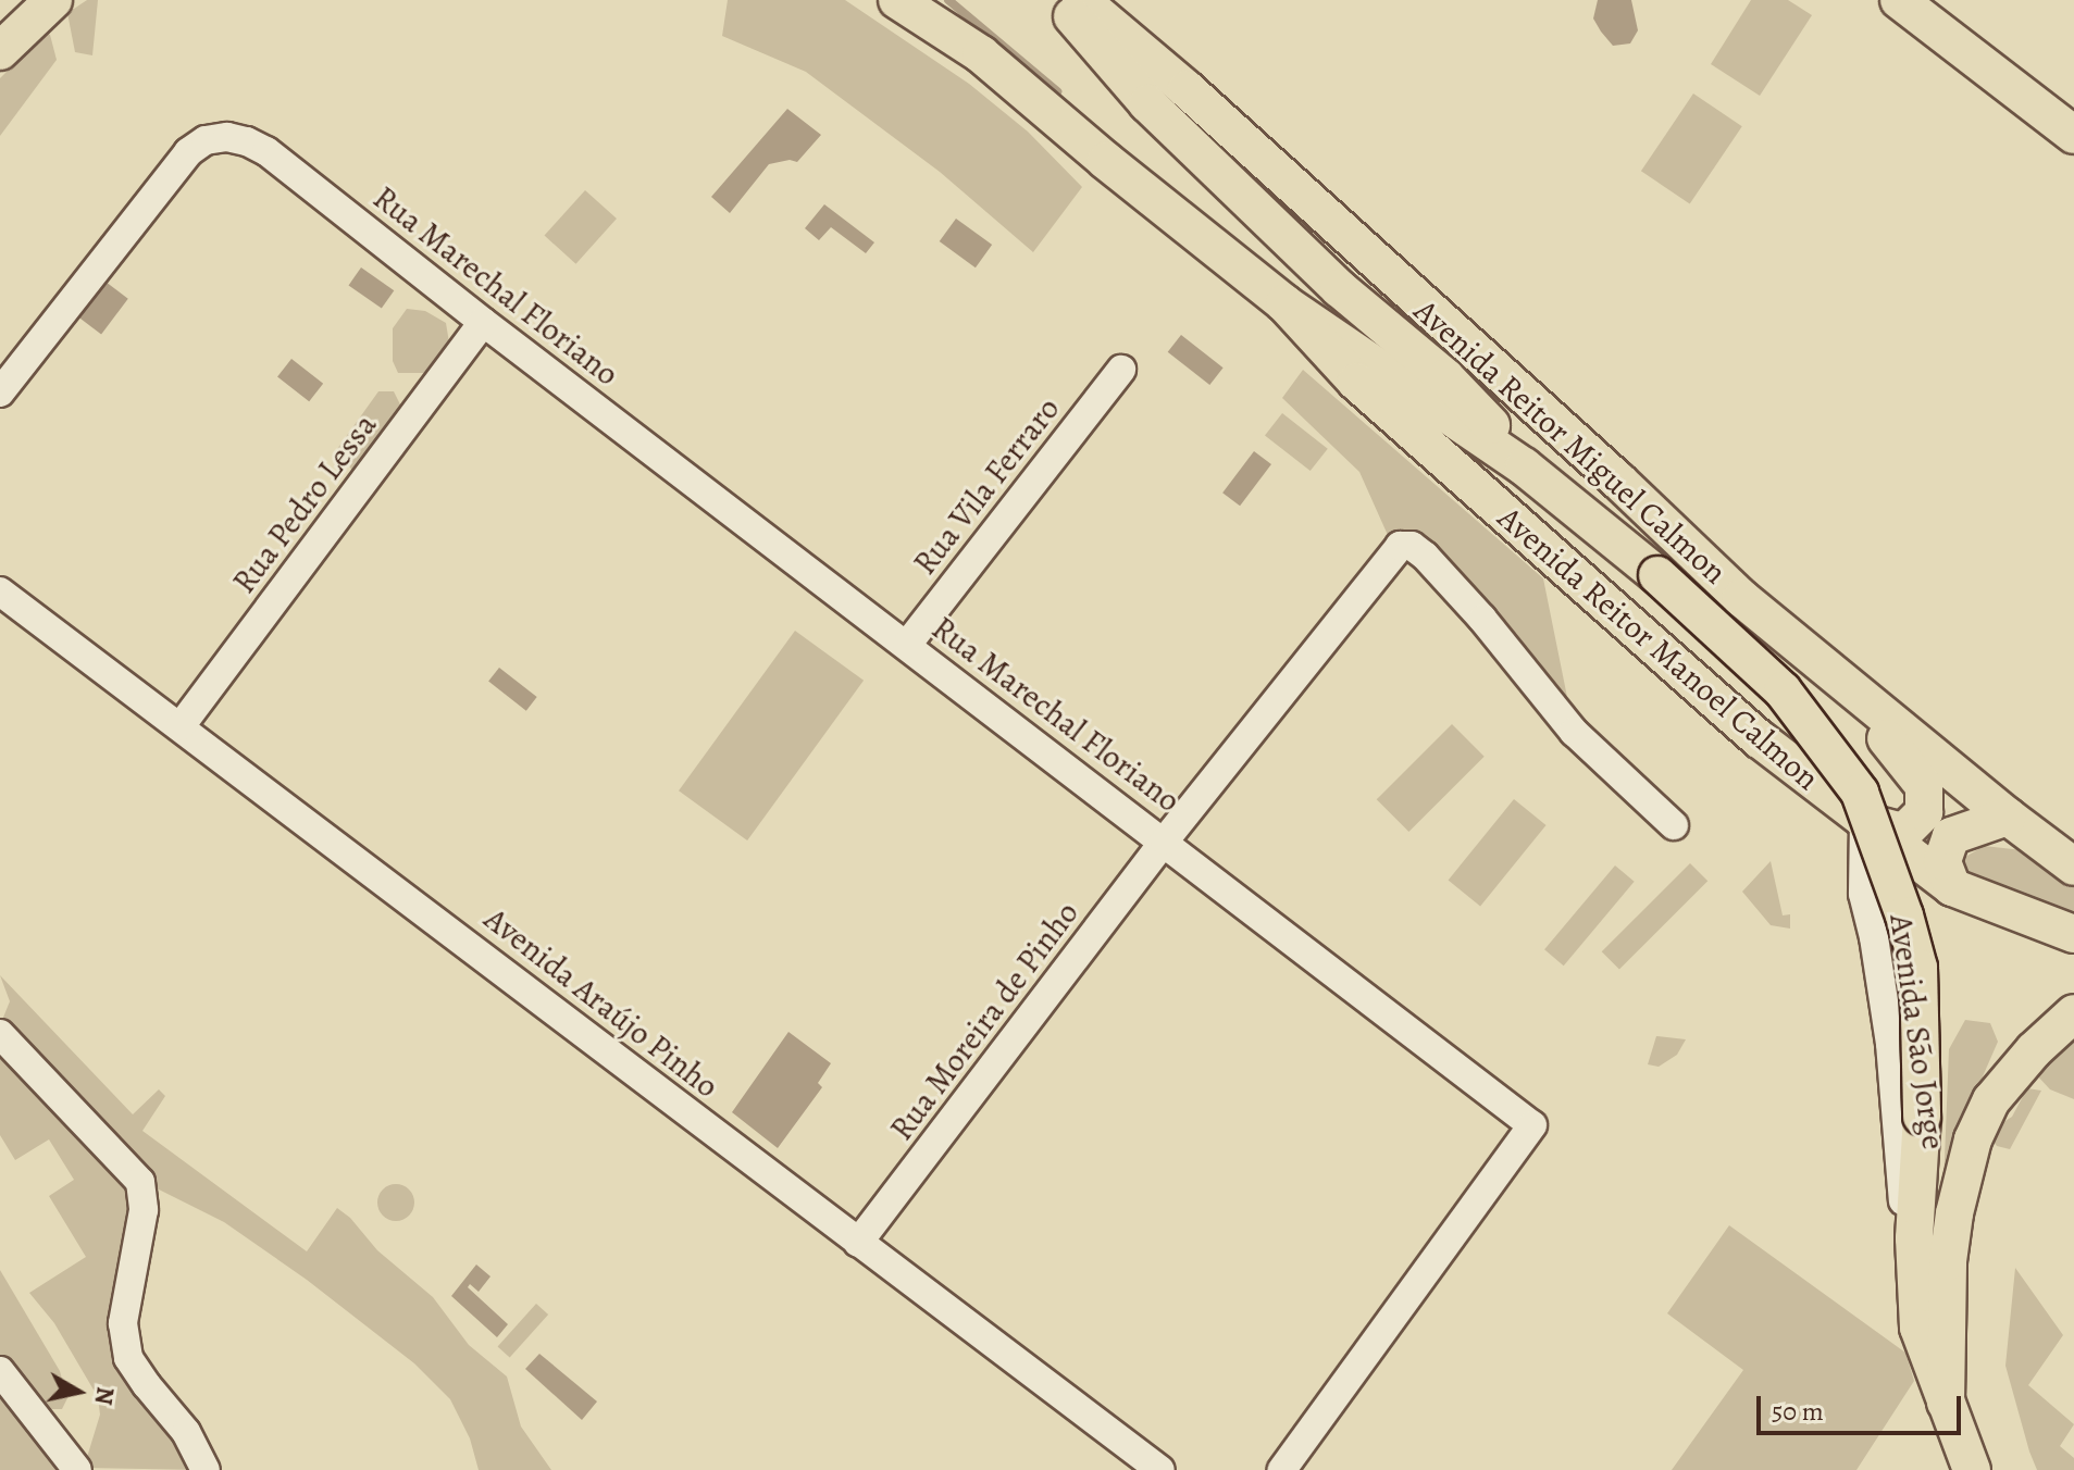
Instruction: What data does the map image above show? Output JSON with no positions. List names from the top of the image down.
{
  "streets": {
    "main road": ["Avenida Reitor Miguel Calmon", "Avenida Reitor Manoel Calmon"],
    "street": [
      "Rua Marechal Floriano",
      "Rua Vila Ferraro",
      "Rua Pedro Lessa",
      "Avenida Araújo Pinho",
      "Rua Moreira de Pinho",
      "Avenida São Jorge"
    ]
  },
  "crossings": [
    ["Rua Marechal Floriano", "Rua Vila Ferraro"],
    ["Rua Marechal Floriano", "Rua Pedro Lessa"],
    ["Rua Marechal Floriano", "Rua Moreira de Pinho"],
    ["Rua Pedro Lessa", "Avenida Araújo Pinho"],
    ["Avenida Reitor Manoel Calmon", "Avenida São Jorge"],
    ["Avenida Araújo Pinho", "Rua Moreira de Pinho"]
  ],
  "scale_bar": "50 m",
  "north": "right"
}
